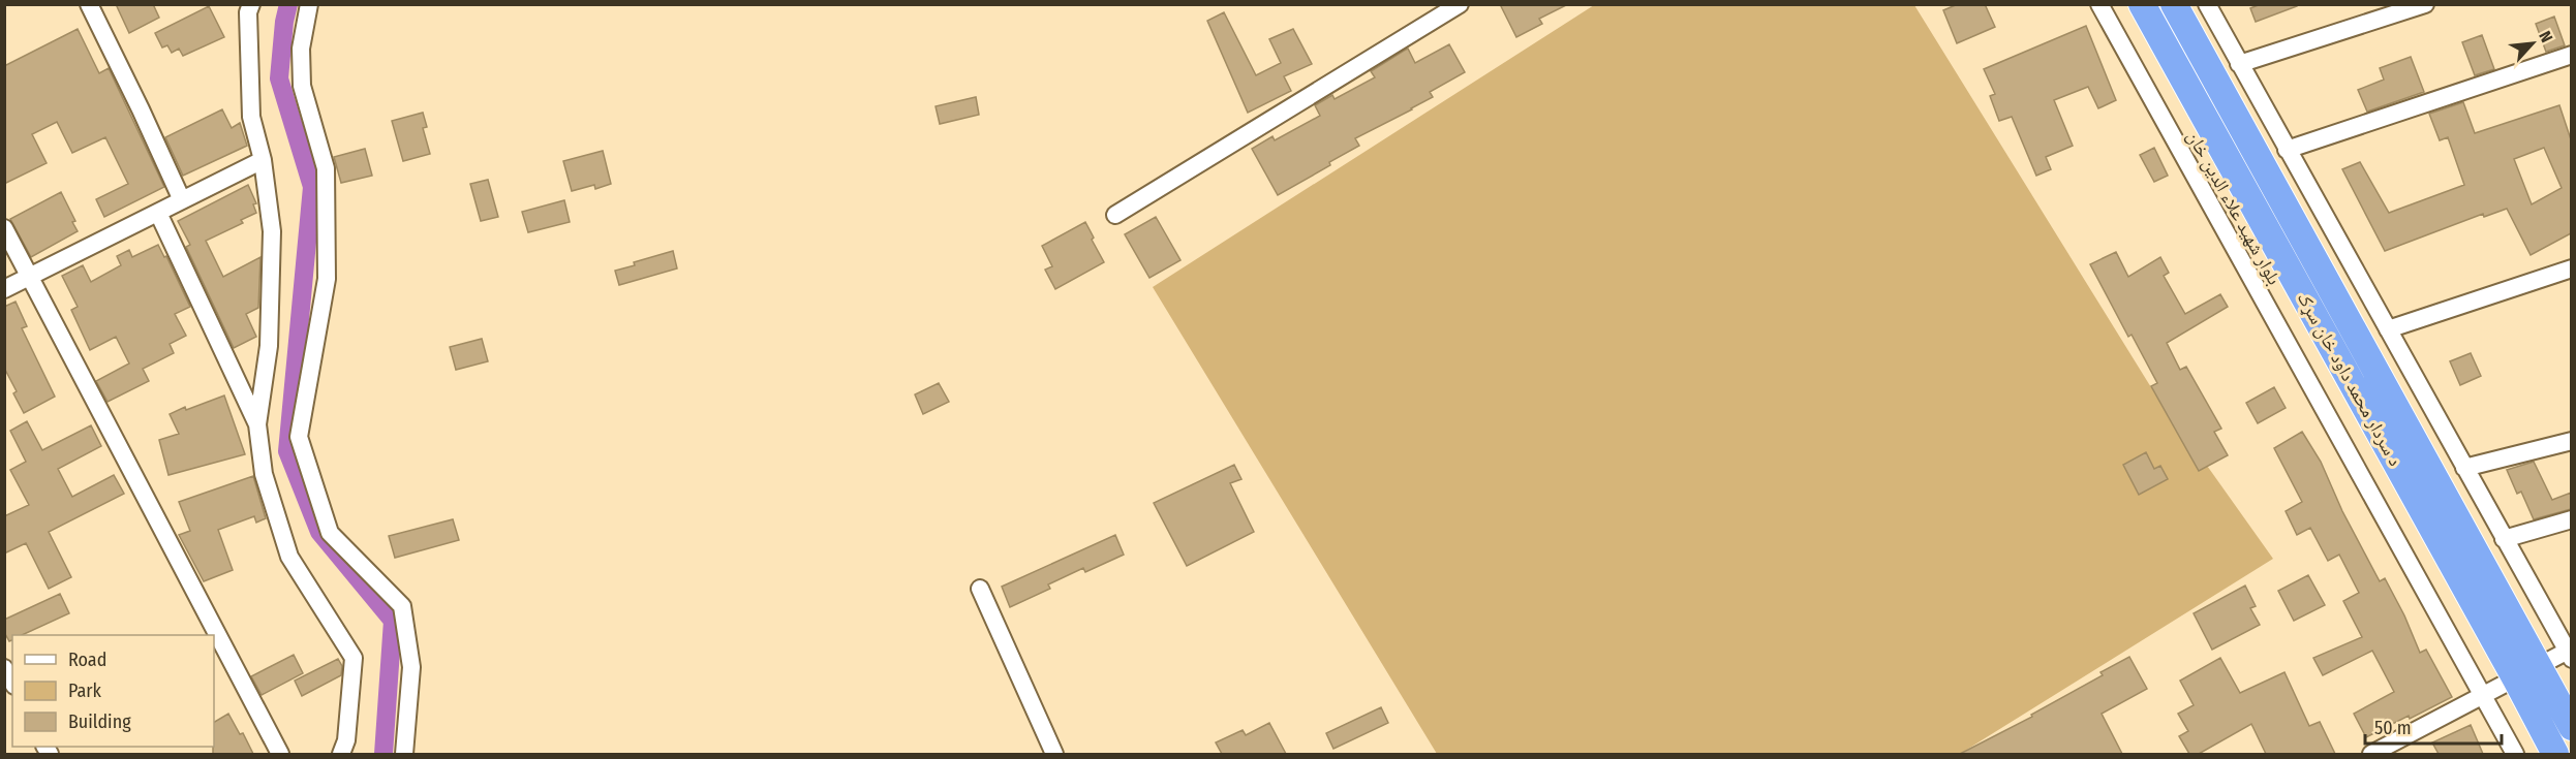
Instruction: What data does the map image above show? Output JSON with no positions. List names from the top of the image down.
{
  "streets": {
    "highway": ["د سردار محمد داود خان سړک"],
    "street": ["بلوار شهید علاء الدین خان"]
  },
  "legend": ["Road", "Park", "Building"],
  "scale_bar": "50 m",
  "north": "top right"
}
